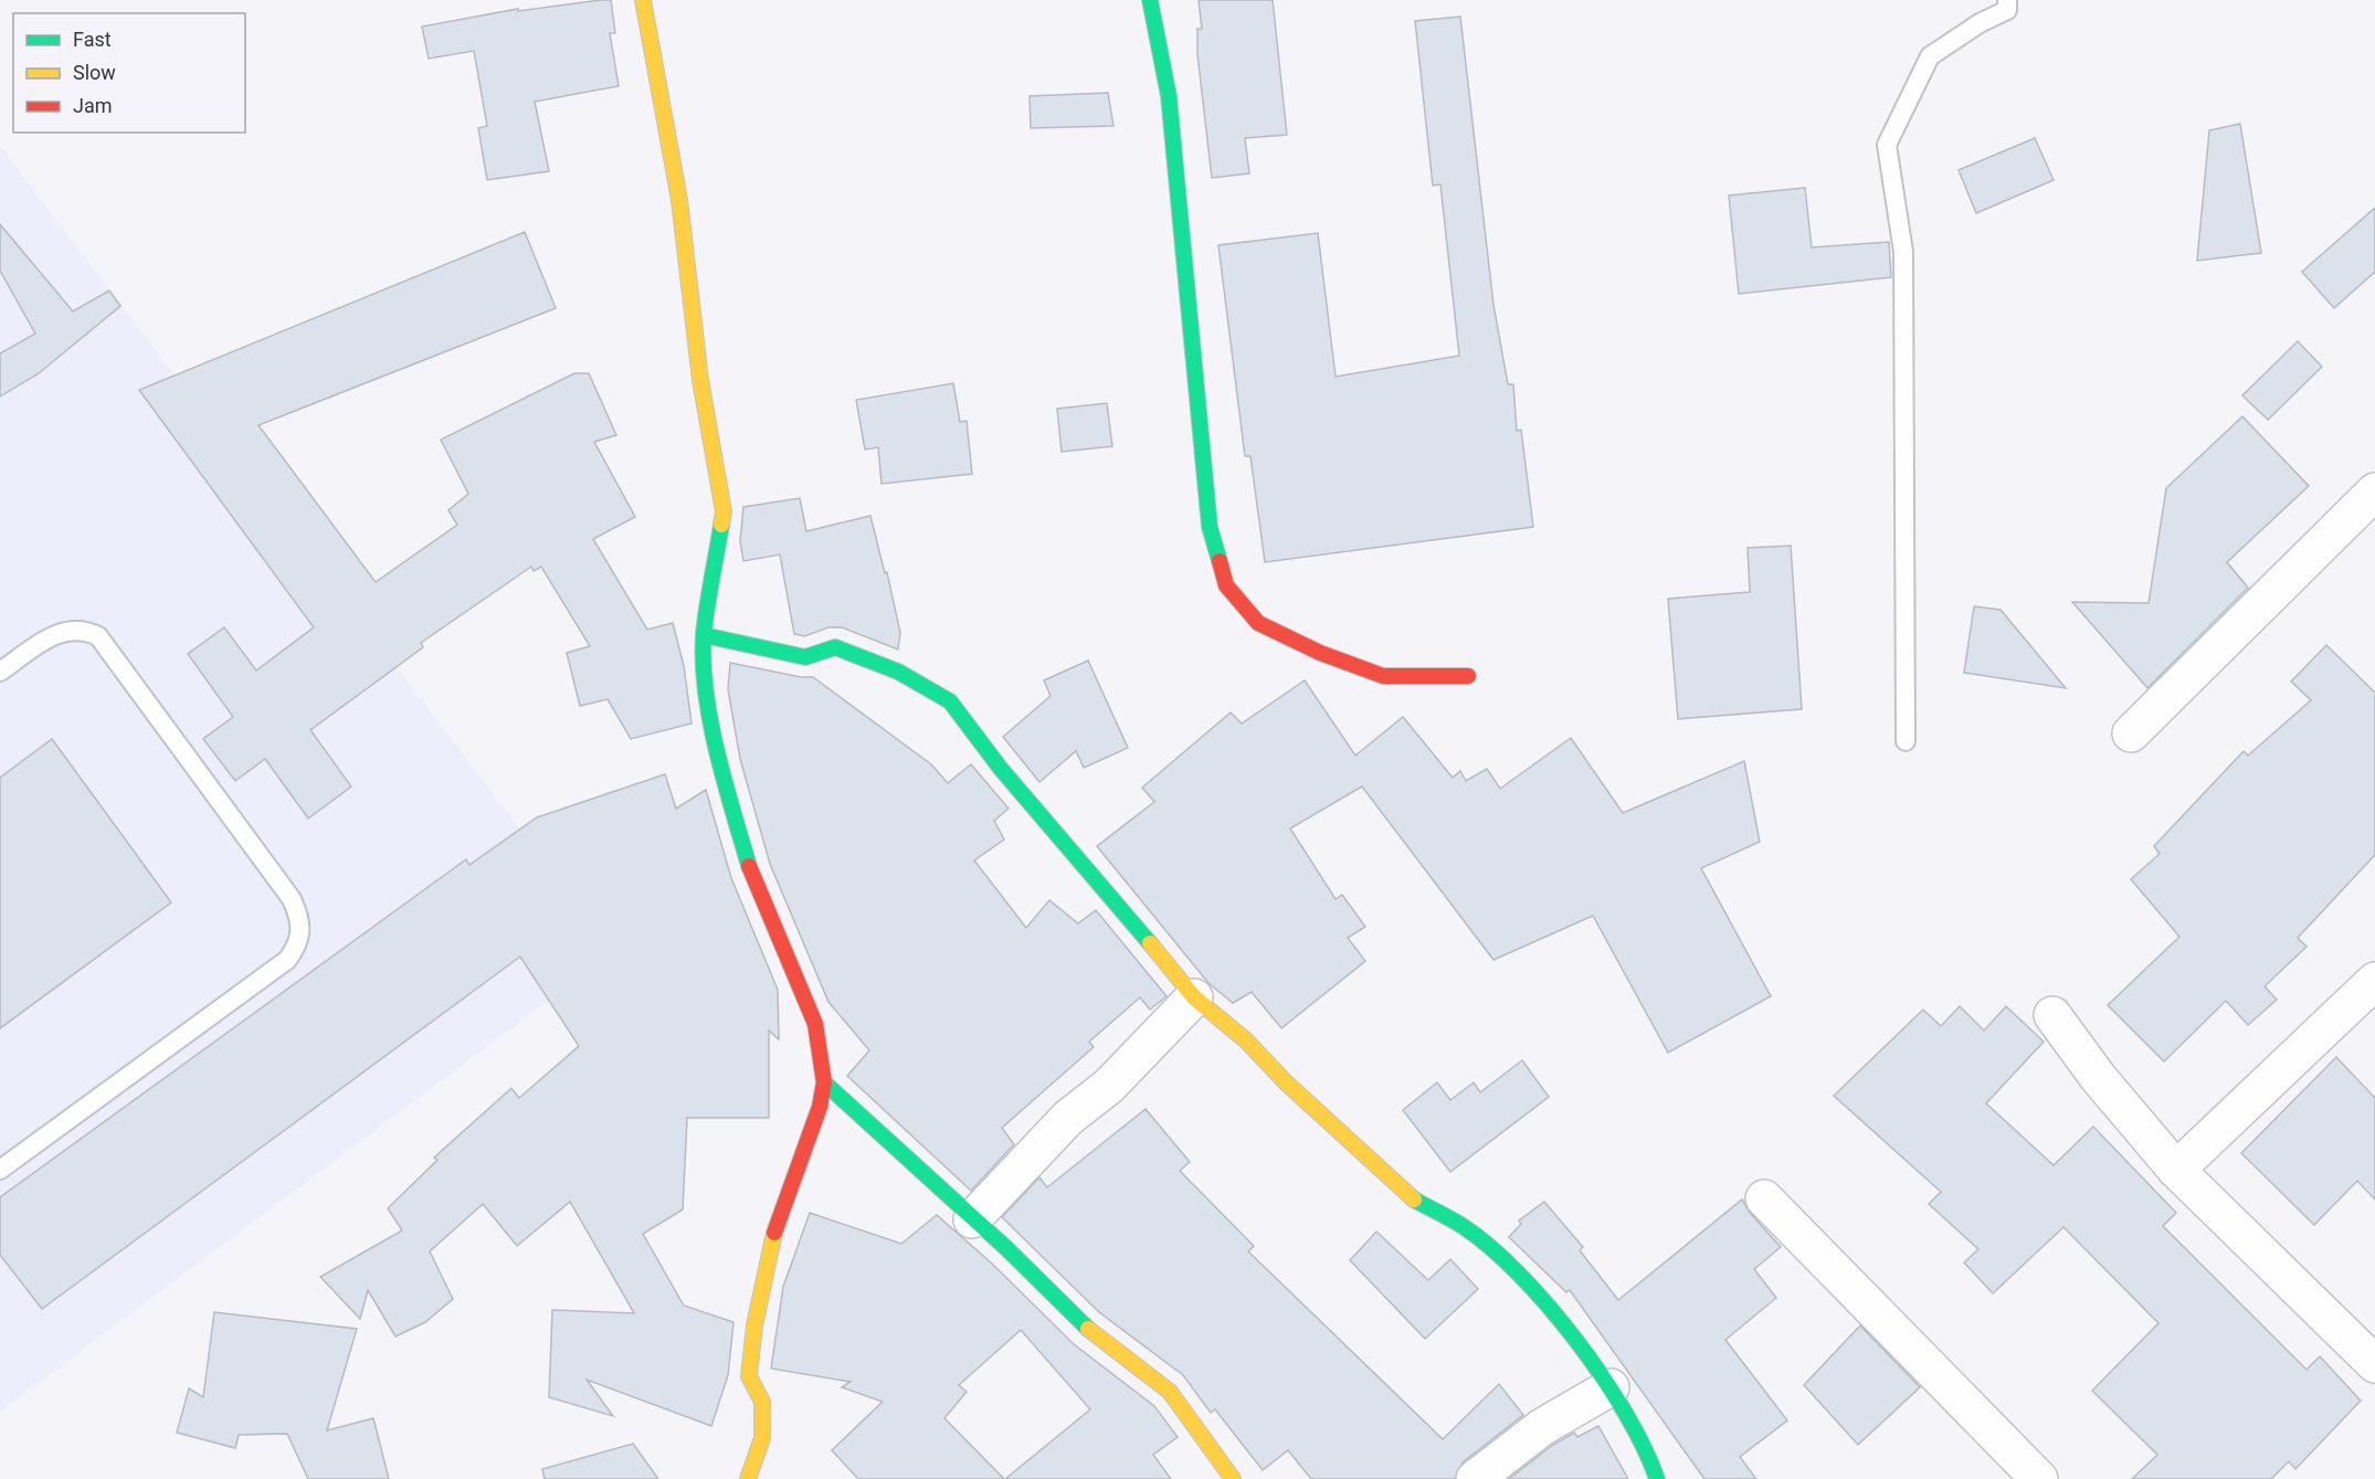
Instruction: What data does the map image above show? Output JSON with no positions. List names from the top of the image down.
{
  "legend": ["Fast", "Slow", "Jam"]
}
